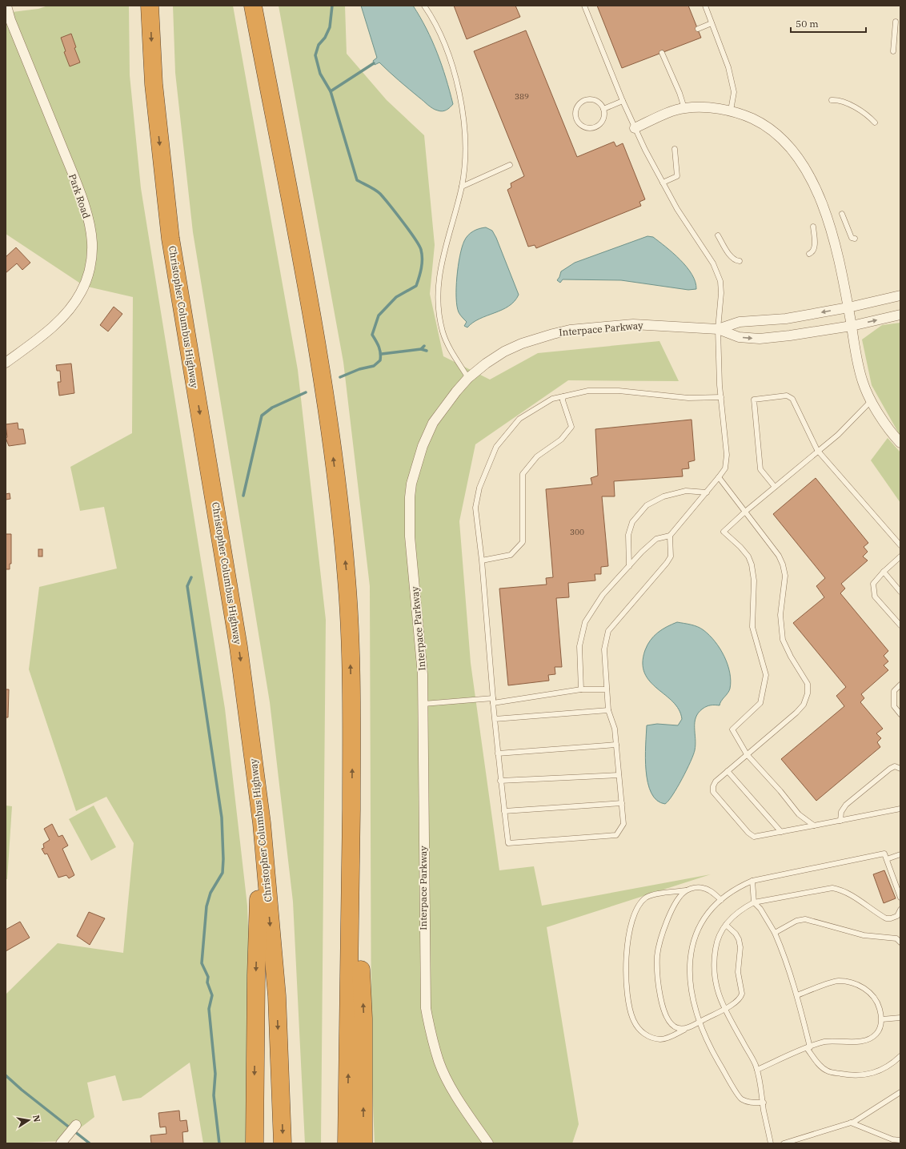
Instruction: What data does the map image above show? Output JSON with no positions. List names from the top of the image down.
{
  "streets": {
    "highway": ["Christopher Columbus Highway"],
    "street": ["Park Road", "Interpace Parkway"]
  },
  "house_numbers": ["389", "300"],
  "scale_bar": "50 m",
  "north": "right"
}
